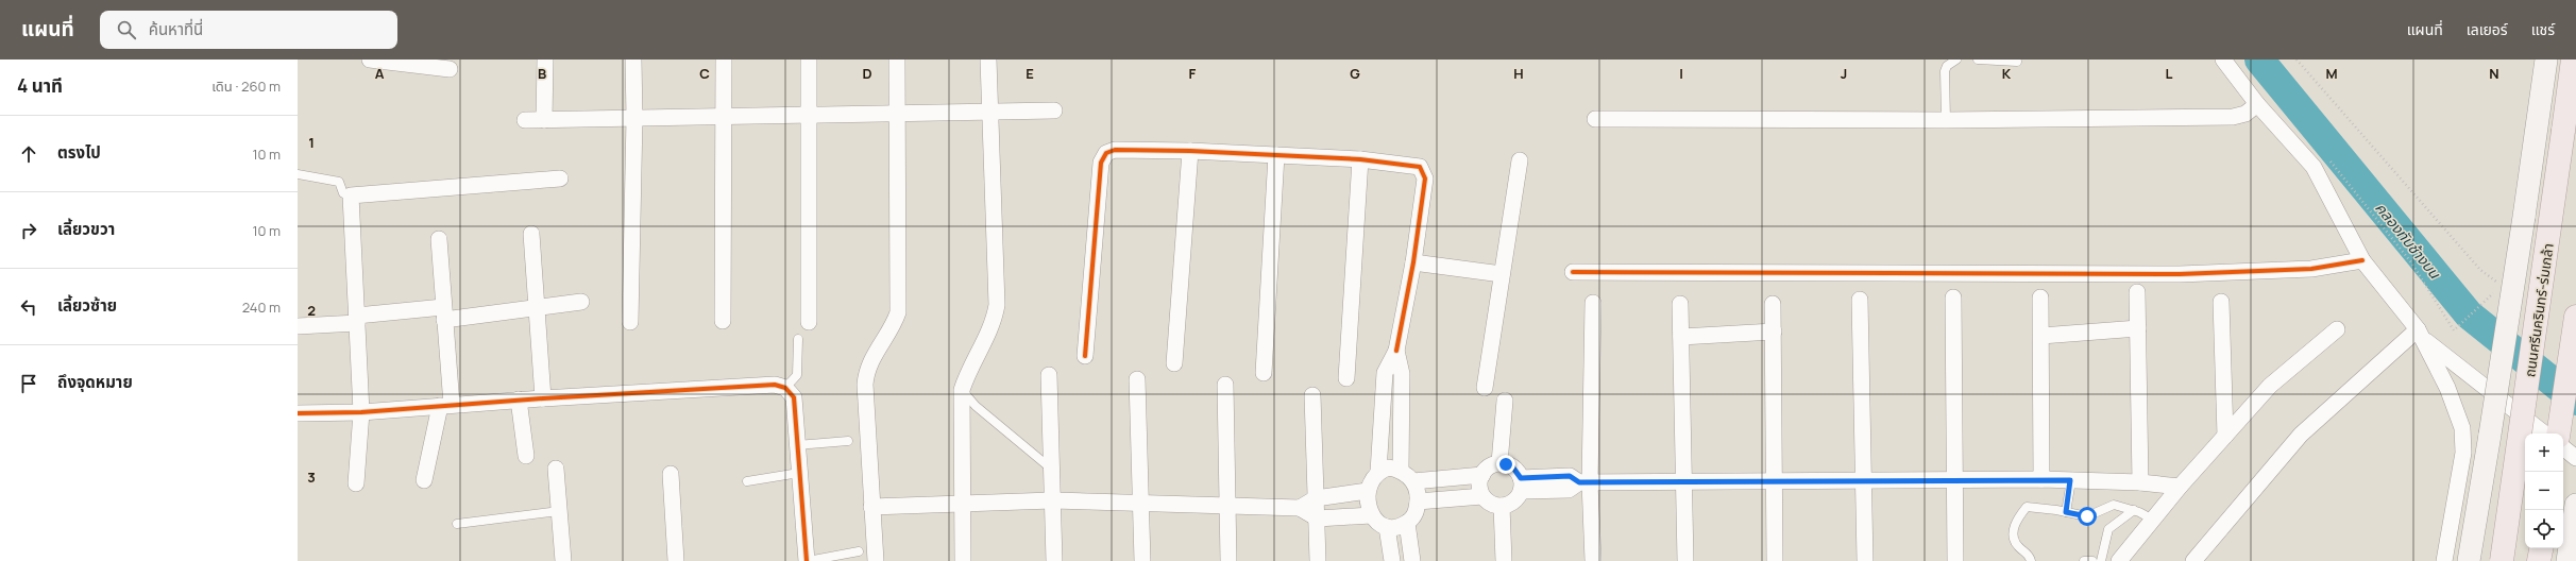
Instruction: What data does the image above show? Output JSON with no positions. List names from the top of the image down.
{
  "streets": {
    "main road": ["ถนนศรีนครินทร์-ร่มเกล้า"]
  },
  "water": ["คลองทับช้างบน"],
  "page": {
    "header": "แผนที่",
    "search": "ค้นหาที่นี่",
    "nav": ["แผนที่", "เลเยอร์", "แชร์"],
    "heading": ["4 นาที", "เดิน · 260 m"],
    "list": [
      ["ตรงไป", "10 m"],
      ["เลี้ยวขวา", "10 m"],
      ["เลี้ยวซ้าย", "240 m"],
      "ถึงจุดหมาย"
    ],
    "map_buttons": ["+", "−"]
  },
  "grid": {
    "columns": [
      "A",
      "B",
      "C",
      "D",
      "E",
      "F",
      "G",
      "H",
      "I",
      "J",
      "K",
      "L",
      "M",
      "N"
    ],
    "rows": ["1", "2", "3"]
  }
}
